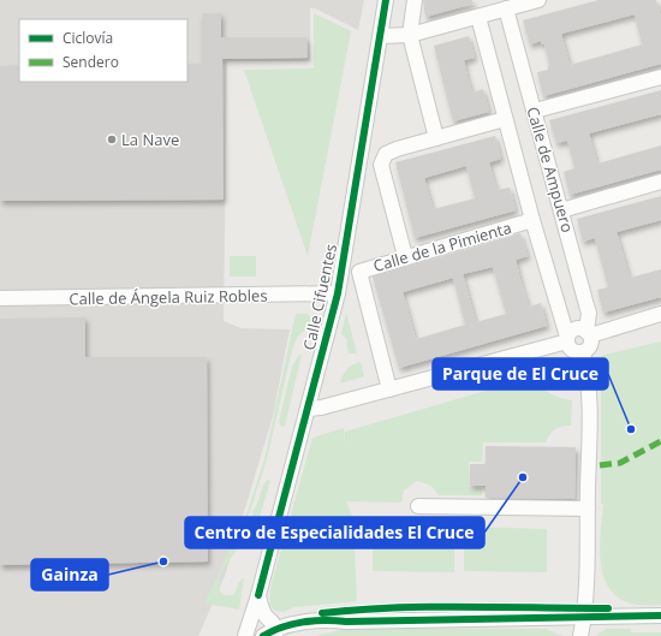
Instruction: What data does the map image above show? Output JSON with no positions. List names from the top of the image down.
{
  "streets": {
    "street": [
      "Calle de Ampuero",
      "Calle de la Pimienta",
      "Calle de Ángela Ruiz Robles",
      "Calle Cifuentes"
    ]
  },
  "crossings": [
    ["Calle de Ampuero", "Calle de la Pimienta"],
    ["Calle de Ángela Ruiz Robles", "Calle Cifuentes"]
  ],
  "places": [
    "La Nave",
    "Parque de El Cruce",
    "Centro de Especialidades El Cruce",
    "Gainza"
  ],
  "legend": ["Ciclovía", "Sendero"]
}
